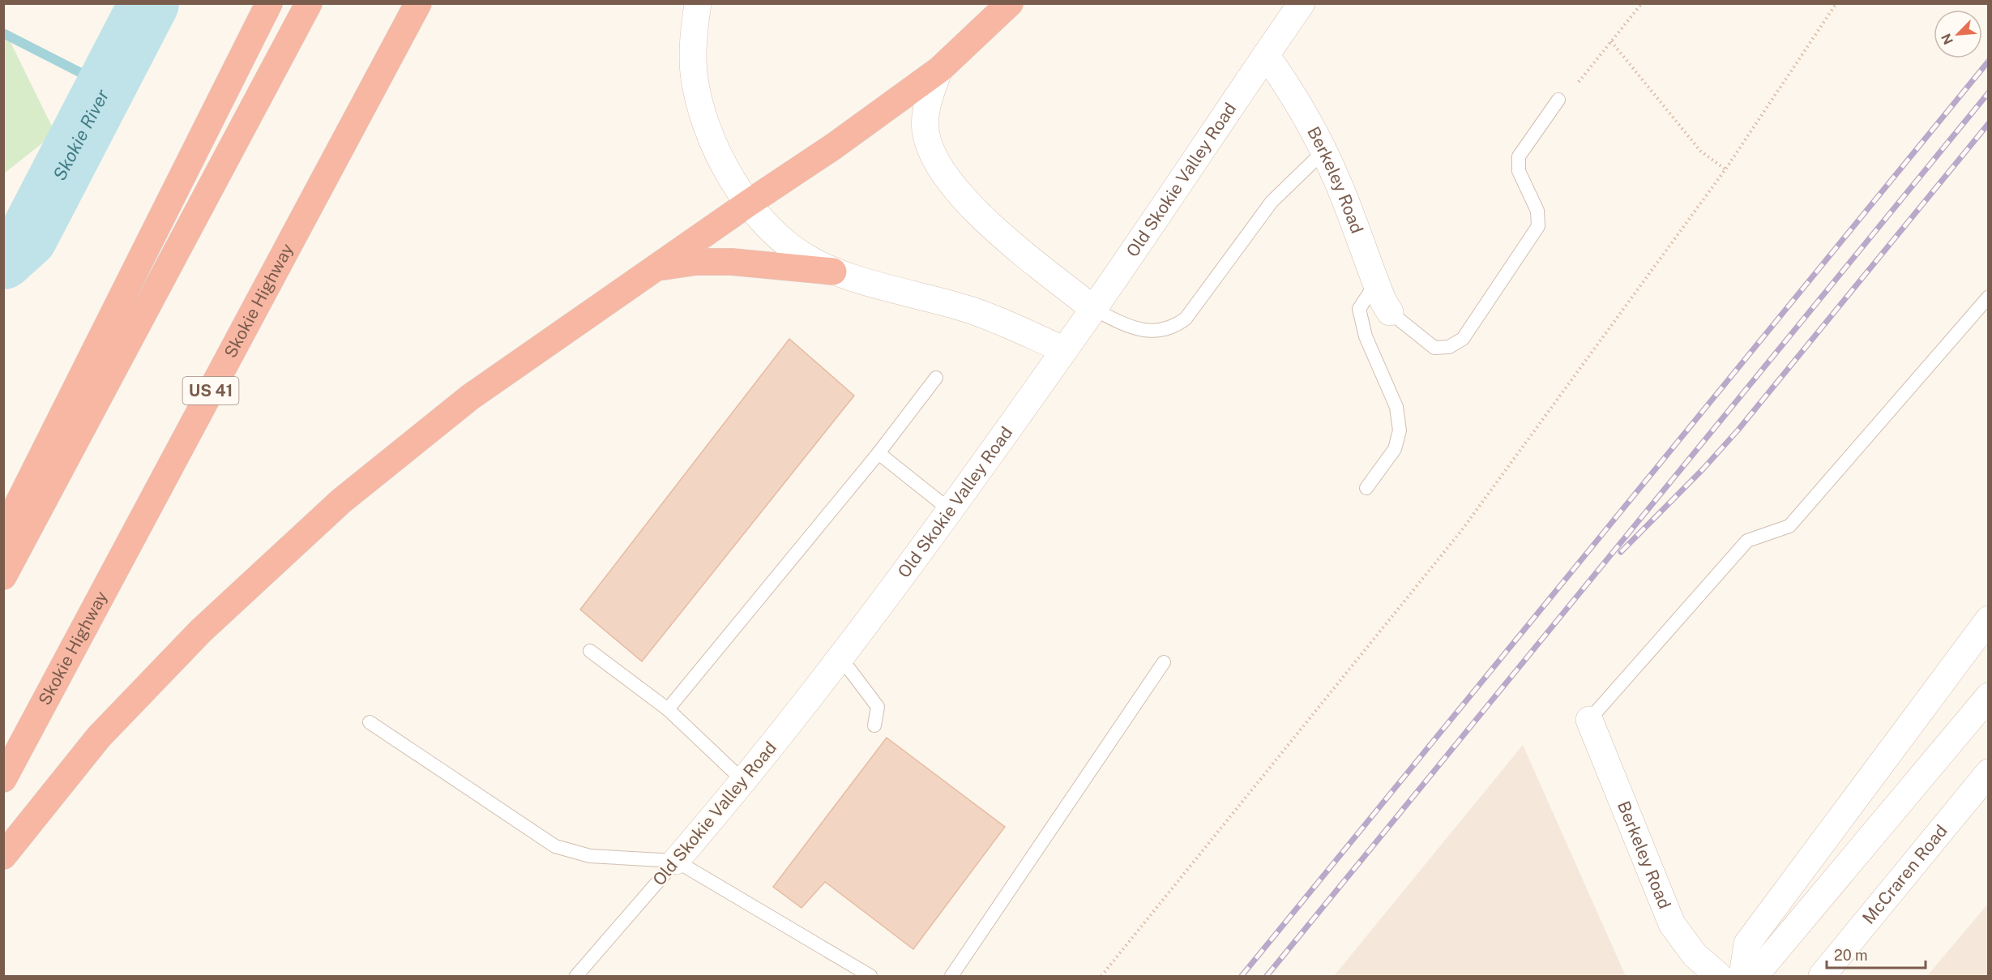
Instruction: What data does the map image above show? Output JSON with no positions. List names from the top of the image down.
{
  "streets": {
    "highway": ["Skokie Highway", "US 41"],
    "street": ["Old Skokie Valley Road", "Berkeley Road", "McCraren Road"]
  },
  "crossings": [
    ["Old Skokie Valley Road", "Berkeley Road"]
  ],
  "water": ["Skokie River"],
  "scale_bar": "20 m",
  "north": "bottom left"
}
